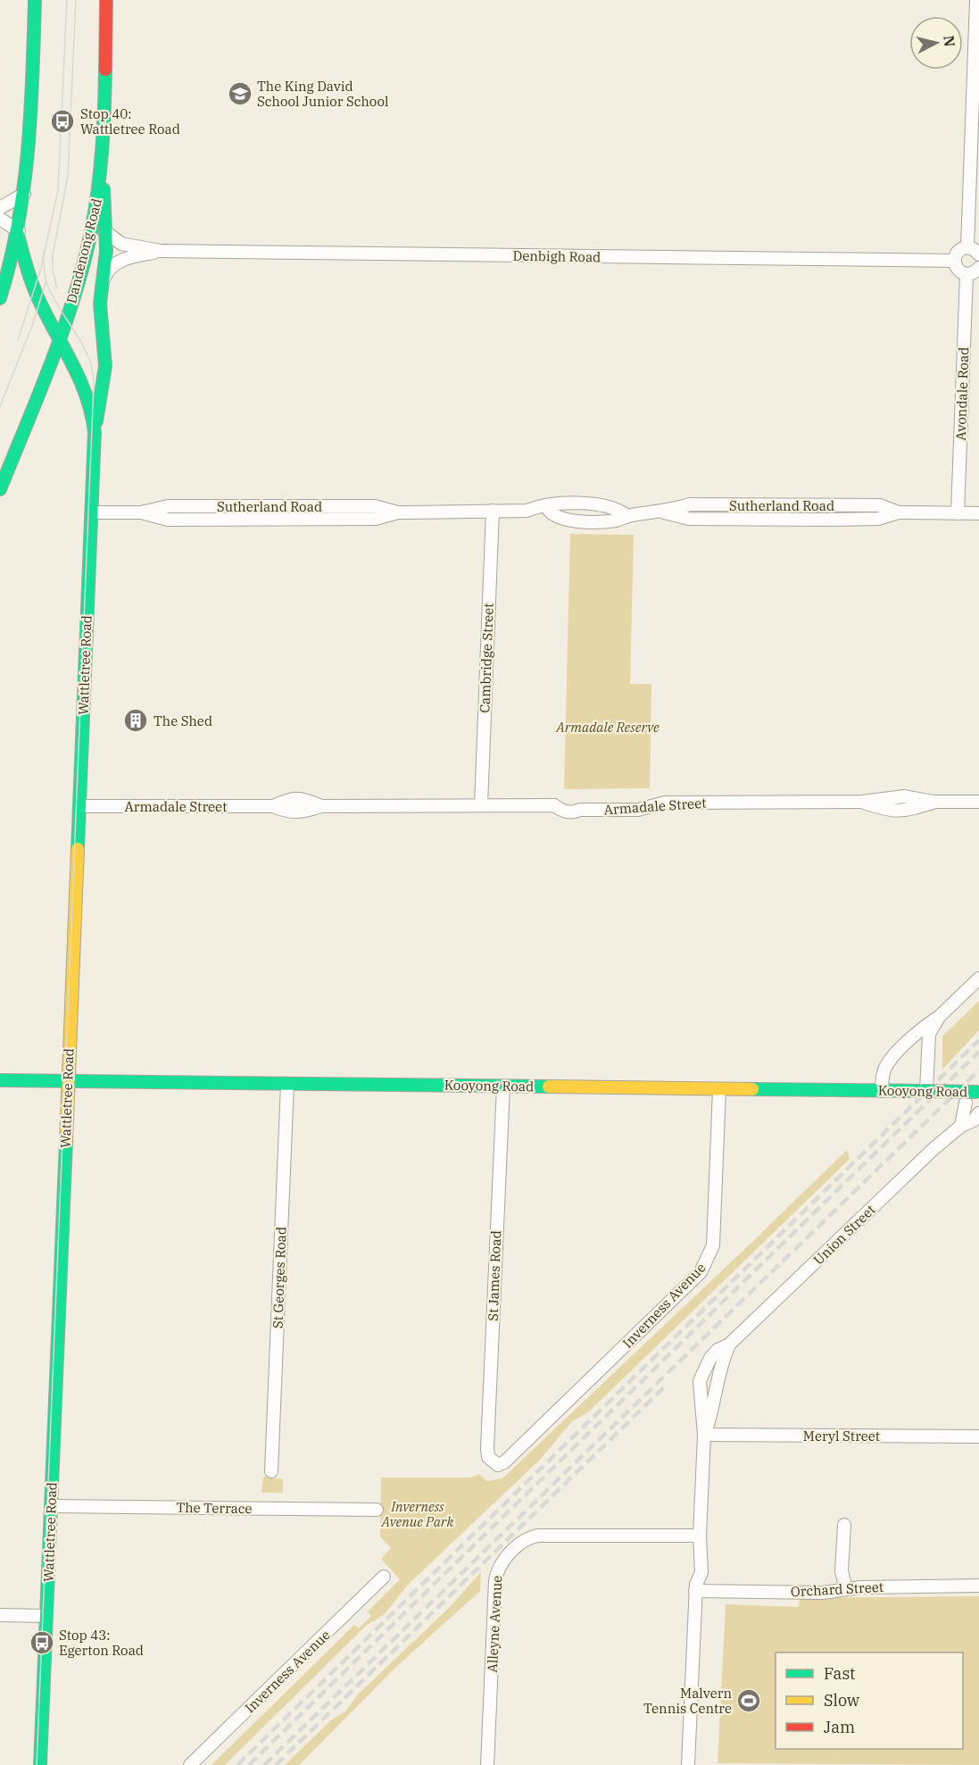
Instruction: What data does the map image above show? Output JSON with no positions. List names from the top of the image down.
{
  "streets": {
    "main road": ["Dandenong Road", "Wattletree Road", "Kooyong Road"],
    "street": [
      "Denbigh Road",
      "Avondale Road",
      "Sutherland Road",
      "Cambridge Street",
      "Armadale Street",
      "Union Street",
      "St James Road",
      "St Georges Road",
      "Inverness Avenue",
      "Meryl Street",
      "The Terrace",
      "Orchard Street",
      "Alleyne Avenue"
    ]
  },
  "crossings": [
    ["Dandenong Road", "Wattletree Road"],
    ["Denbigh Road", "Wattletree Road"],
    ["Avondale Road", "Sutherland Road"],
    ["Sutherland Road", "Cambridge Street"],
    ["Sutherland Road", "Wattletree Road"],
    ["Cambridge Street", "Armadale Street"],
    ["Wattletree Road", "Armadale Street"],
    ["Wattletree Road", "Kooyong Road"],
    ["Wattletree Road", "The Terrace"],
    ["Kooyong Road", "St James Road"],
    ["Kooyong Road", "St Georges Road"],
    ["Kooyong Road", "Inverness Avenue"],
    ["Union Street", "Meryl Street"],
    ["Union Street", "Orchard Street"],
    ["Union Street", "Alleyne Avenue"],
    ["St James Road", "Inverness Avenue"]
  ],
  "parks": ["Armadale Reserve", "Inverness Avenue Park"],
  "places": {
    "school or university": ["The King David School Junior School"],
    "bus stop": ["Stop 40: Wattletree Road", "Stop 43: Egerton Road"],
    "building": ["The Shed"],
    "sports": ["Malvern Tennis Centre"]
  },
  "legend": ["Fast", "Slow", "Jam"],
  "north": "right"
}
